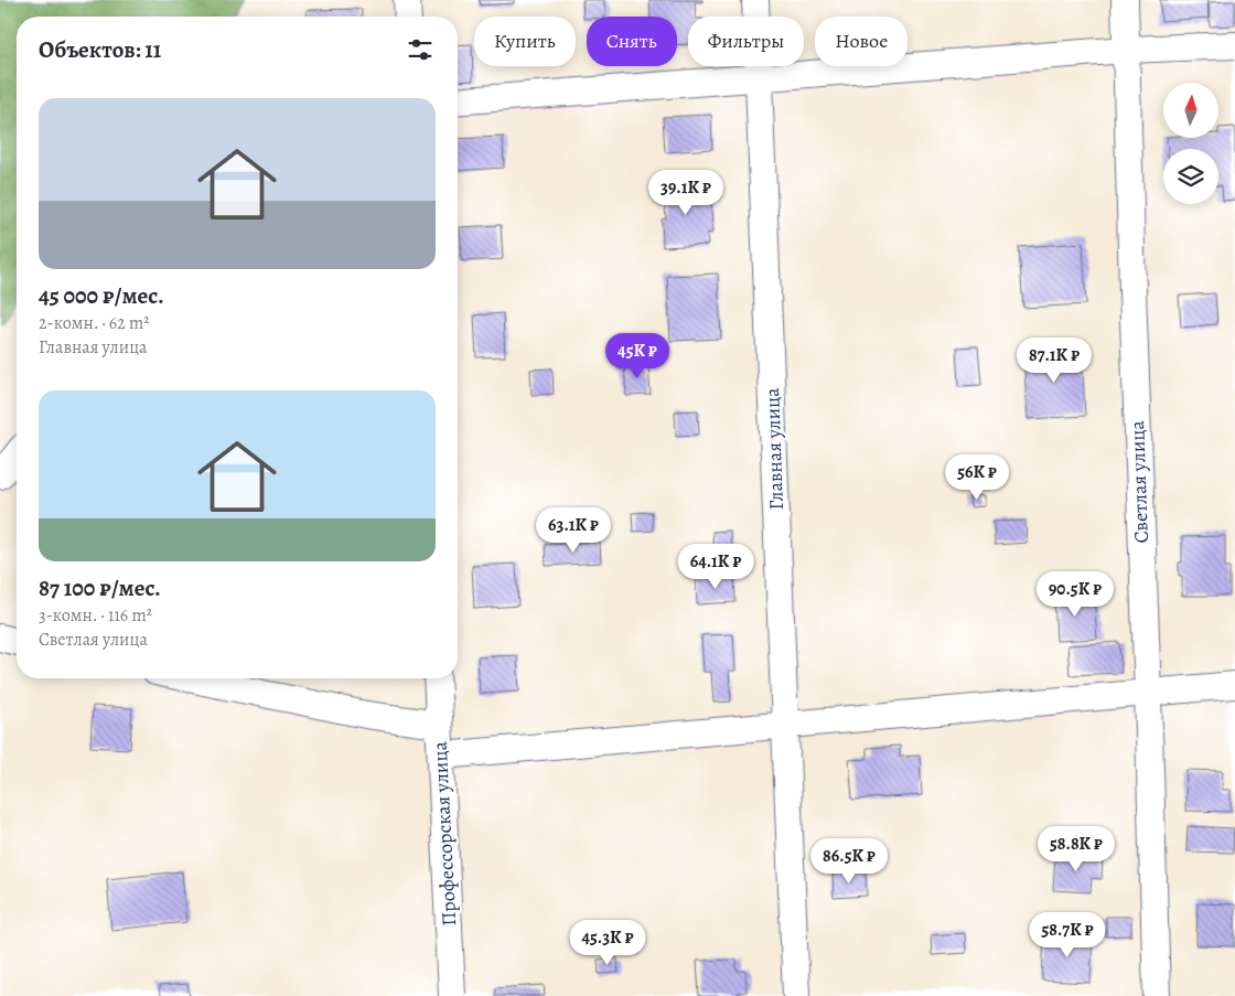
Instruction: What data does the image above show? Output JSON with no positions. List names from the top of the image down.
{
  "streets": {
    "street": ["Главная улица", "Светлая улица", "Профессорская улица"]
  },
  "north": "top",
  "page": {
    "chip": [
      "Купить",
      "Снять",
      "Фильтры",
      "Новое"
    ],
    "heading": "Объектов: 11",
    "list": [
      {
        "name": "45 000 ₽/мес.",
        "note": "2-комн. · 62 m² · Главная улица"
      },
      {
        "name": "87 100 ₽/мес.",
        "note": "3-комн. · 116 m² · Светлая улица"
      }
    ],
    "price": [
      "39.1K ₽",
      "45K ₽",
      "87.1K ₽",
      "56K ₽",
      "63.1K ₽",
      "64.1K ₽",
      "90.5K ₽",
      "58.8K ₽",
      "86.5K ₽",
      "58.7K ₽",
      "45.3K ₽"
    ]
  }
}
